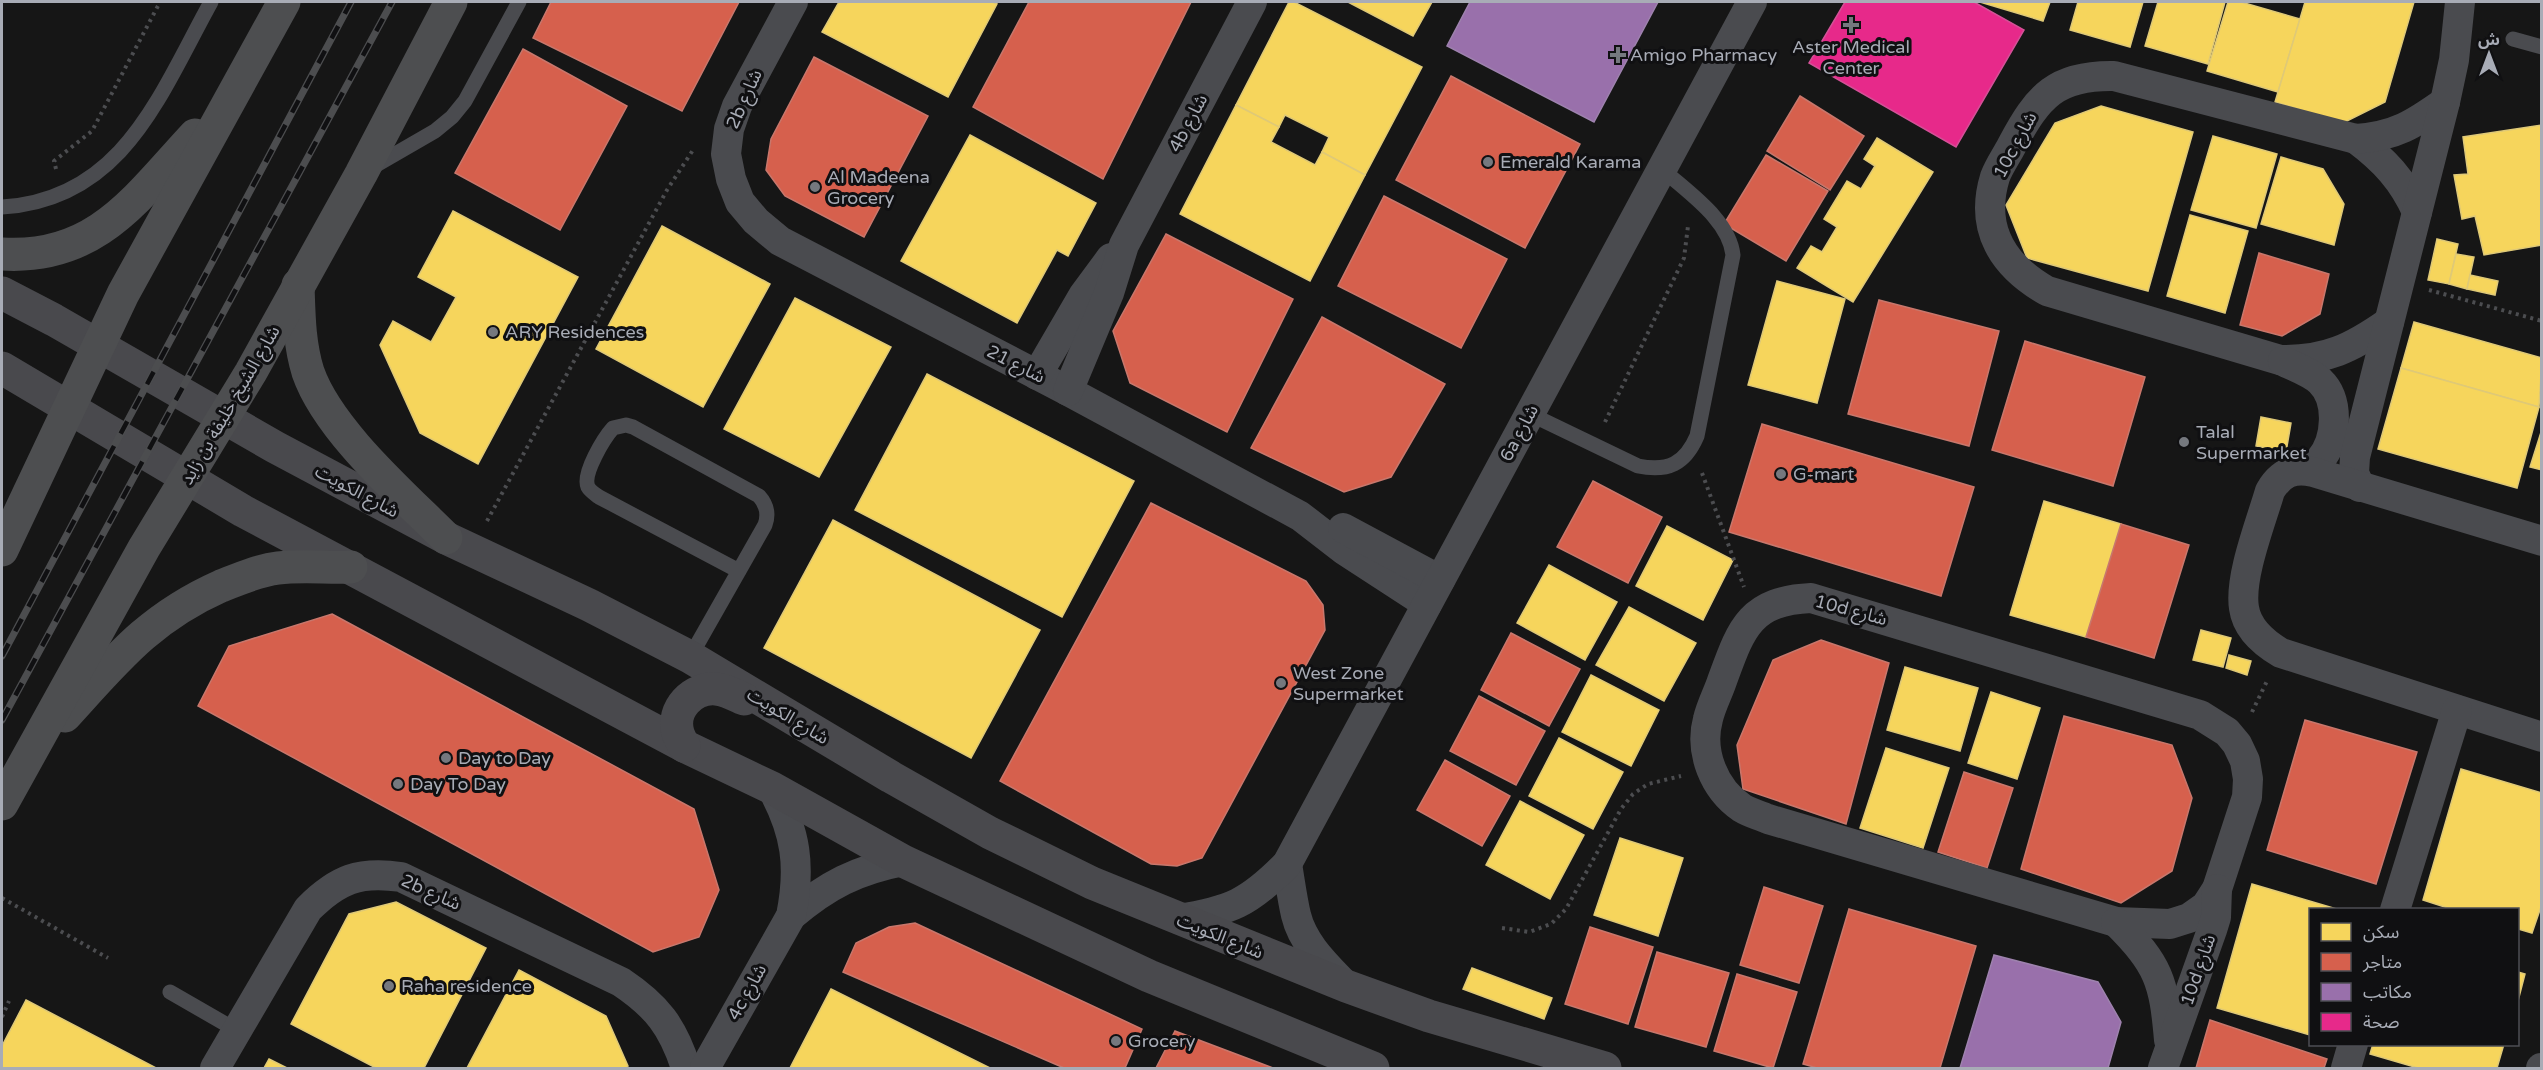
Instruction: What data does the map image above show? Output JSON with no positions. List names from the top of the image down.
{
  "streets": {
    "main road": ["شارع الشيخ خليفة بن زايد", "شارع الكويت"],
    "street": [
      "2b شارع",
      "4b شارع",
      "10c شارع",
      "شارع 21",
      "6a شارع",
      "10d شارع",
      "4c شارع"
    ]
  },
  "crossings": [
    ["2b شارع", "شارع 21"],
    ["4b شارع", "شارع 21"],
    ["شارع 21", "6a شارع"],
    ["شارع الشيخ خليفة بن زايد", "شارع الكويت"],
    ["6a شارع", "شارع الكويت"]
  ],
  "places": {
    "health": ["Aster Medical Center", "Amigo Pharmacy"],
    "other": [
      "Emerald Karama",
      "Al Madeena Grocery",
      "ARY Residences",
      "Talal Supermarket",
      "G-mart",
      "West Zone Supermarket",
      "Day to Day",
      "Day To Day",
      "Raha residence",
      "Grocery"
    ]
  },
  "legend": [
    "سكن",
    "متاجر",
    "مكاتب",
    "صحة"
  ],
  "north": "top"
}
